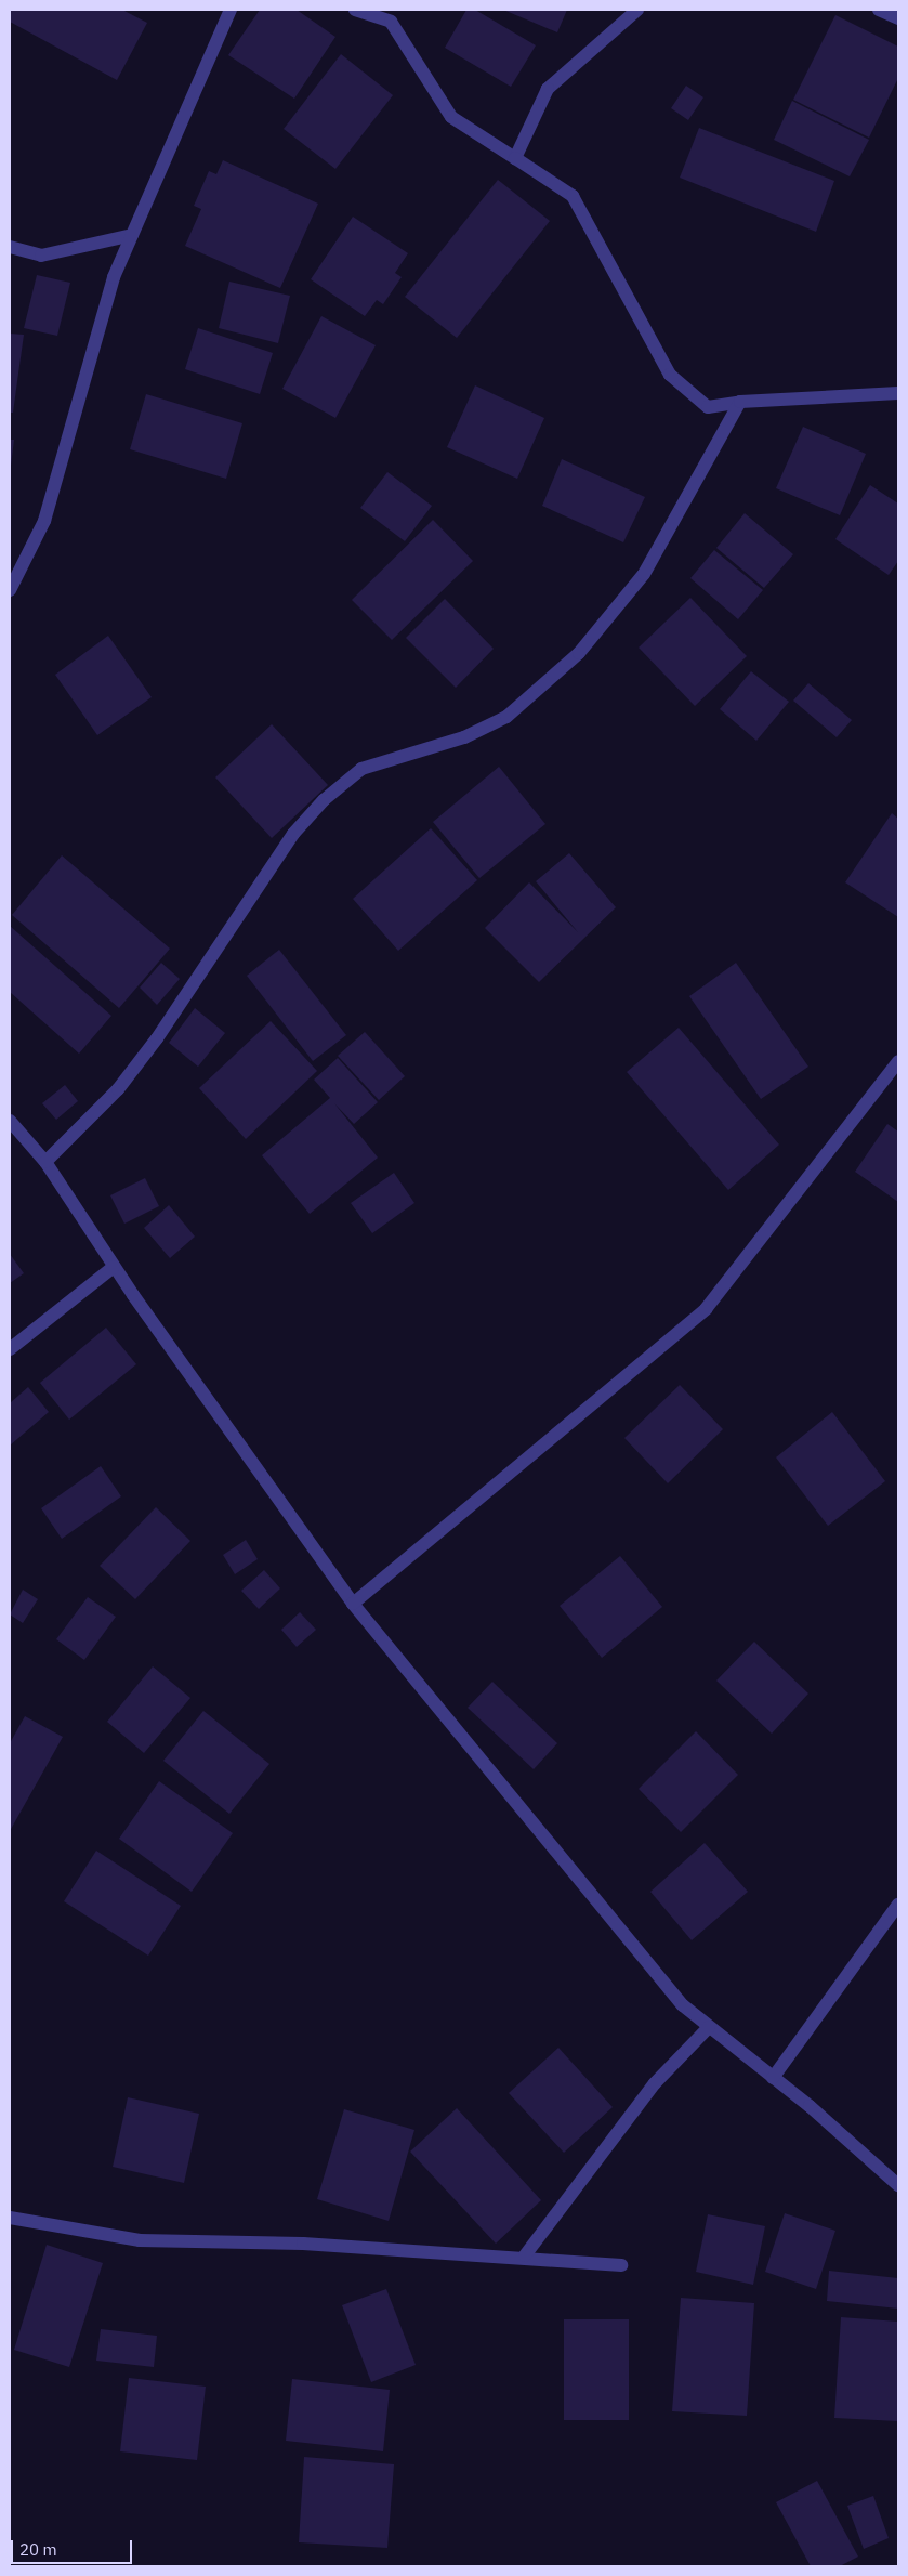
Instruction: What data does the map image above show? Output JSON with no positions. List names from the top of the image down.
{
  "scale_bar": "20 m"
}
